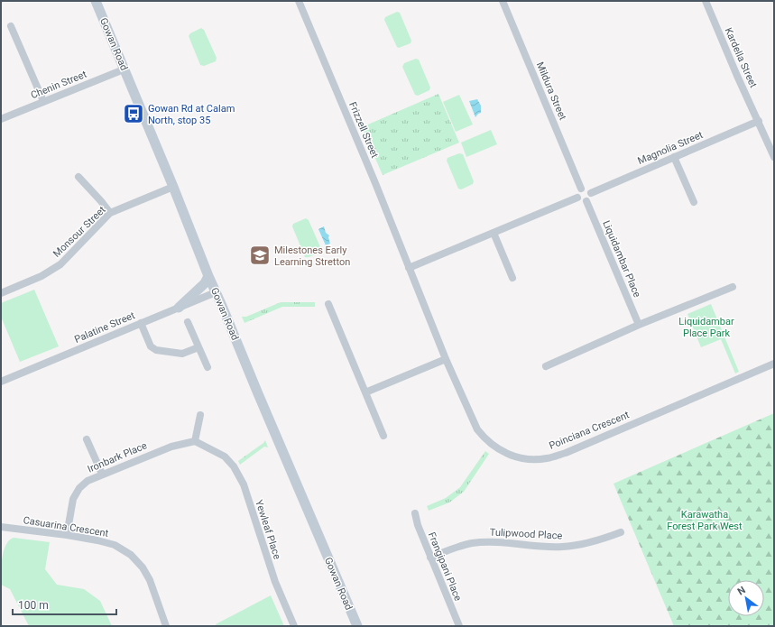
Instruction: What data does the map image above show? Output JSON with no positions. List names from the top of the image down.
{
  "streets": {
    "main road": ["Gowan Road"],
    "street": [
      "Kardella Street",
      "Chenin Street",
      "Mildura Street",
      "Frizzell Street",
      "Magnolia Street",
      "Monsour Street",
      "Liquidambar Place",
      "Palatine Street",
      "Poinciana Crescent",
      "Ironbark Place",
      "Casuarina Crescent",
      "Yewleaf Place",
      "Tulipwood Place",
      "Frangipani Place"
    ]
  },
  "crossings": [
    ["Gowan Road", "Chenin Street"],
    ["Gowan Road", "Monsour Street"],
    ["Gowan Road", "Palatine Street"],
    ["Kardella Street", "Magnolia Street"],
    ["Mildura Street", "Magnolia Street"],
    ["Mildura Street", "Liquidambar Place"],
    ["Frizzell Street", "Poinciana Crescent"],
    ["Magnolia Street", "Liquidambar Place"],
    ["Ironbark Place", "Casuarina Crescent"],
    ["Ironbark Place", "Yewleaf Place"],
    ["Tulipwood Place", "Frangipani Place"]
  ],
  "parks": ["Liquidambar Place Park", "Karawatha Forest Park West"],
  "places": {
    "bus stop": ["Gowan Rd at Calam North, stop 35"],
    "school or university": ["Milestones Early Learning Stretton"]
  },
  "scale_bar": "100 m",
  "north": "top left"
}
